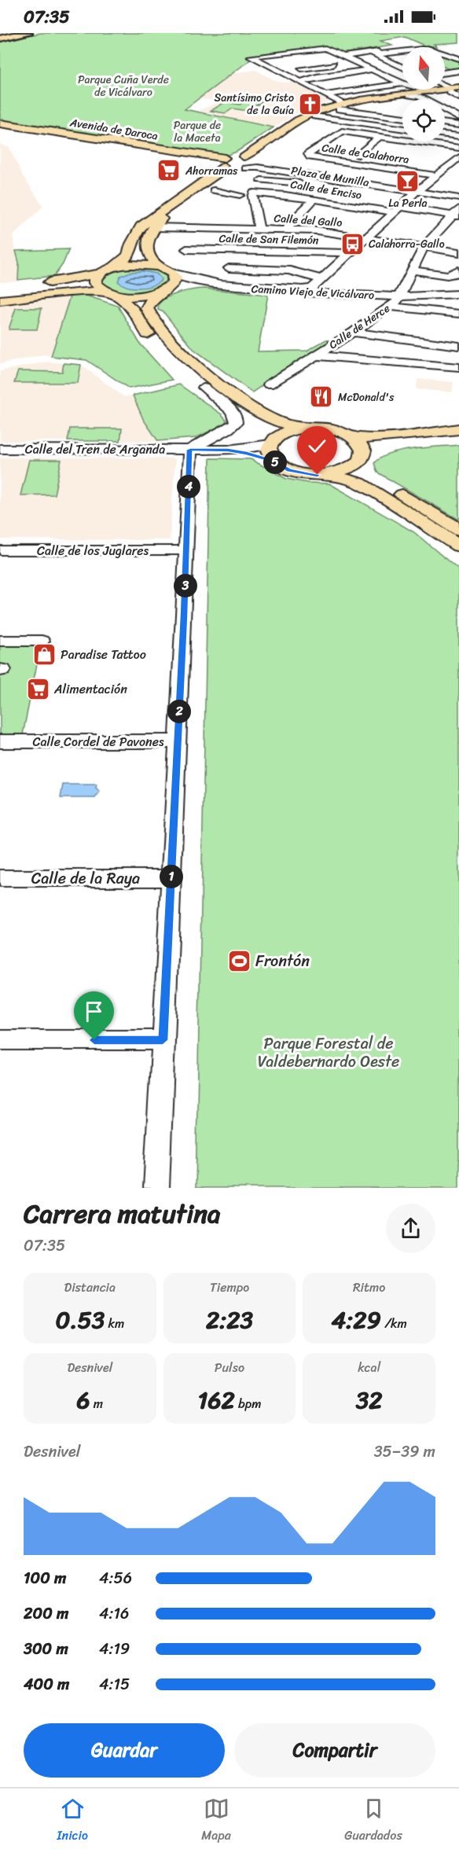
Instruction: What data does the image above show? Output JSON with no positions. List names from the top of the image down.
{
  "streets": {
    "main road": ["Avenida de Daroca"],
    "street": [
      "Calle de Calahorra",
      "Plaza de Munilla",
      "Calle de Enciso",
      "Calle del Gallo",
      "Calle de San Filemón",
      "Camino Viejo de Vicálvaro",
      "Calle de Herce",
      "Calle del Tren de Arganda",
      "Calle de los Juglares",
      "Calle Cordel de Pavones",
      "Calle de la Raya"
    ]
  },
  "crossings": [
    ["Avenida de Daroca", "Calle de Calahorra"],
    ["Calle de Calahorra", "Calle de Enciso"],
    ["Calle de Calahorra", "Calle del Gallo"],
    ["Calle de Calahorra", "Calle de San Filemón"],
    ["Calle de Calahorra", "Camino Viejo de Vicálvaro"],
    ["Calle del Gallo", "Calle de Herce"],
    ["Camino Viejo de Vicálvaro", "Calle de Herce"]
  ],
  "parks": ["Parque Cuña Verde de Vicálvaro", "Parque de la Maceta", "Parque Forestal de Valdebernardo Oeste"],
  "places": {
    "church": ["Santísimo Cristo de la Guía"],
    "supermarket": ["Ahorramas", "Alimentación"],
    "bar": ["La Perla"],
    "bus stop": ["Calahorra-Gallo"],
    "restaurant": ["McDonald's"],
    "shop": ["Paradise Tattoo"],
    "sports": ["Frontón"]
  },
  "north": "top",
  "page": {
    "status": "07:35",
    "pins": [
      "5",
      "4",
      "3",
      "2",
      "1"
    ],
    "heading": ["Carrera matutina", "07:35"],
    "stats": [
      ["Distancia", "0.53 km"],
      ["Tiempo", "2:23"],
      ["Ritmo", "4:29 /km"],
      ["Desnivel", "6 m"],
      ["Pulso", "162 bpm"],
      ["kcal", "32"]
    ],
    "chart": ["Desnivel", "35–39 m"],
    "list": [
      {
        "name": "100 m",
        "note": "4:56"
      },
      {
        "name": "200 m",
        "note": "4:16"
      },
      {
        "name": "300 m",
        "note": "4:19"
      },
      {
        "name": "400 m",
        "note": "4:15"
      }
    ],
    "buttons": ["Guardar", "Compartir"],
    "tabs": ["Inicio", "Mapa", "Guardados"]
  }
}
